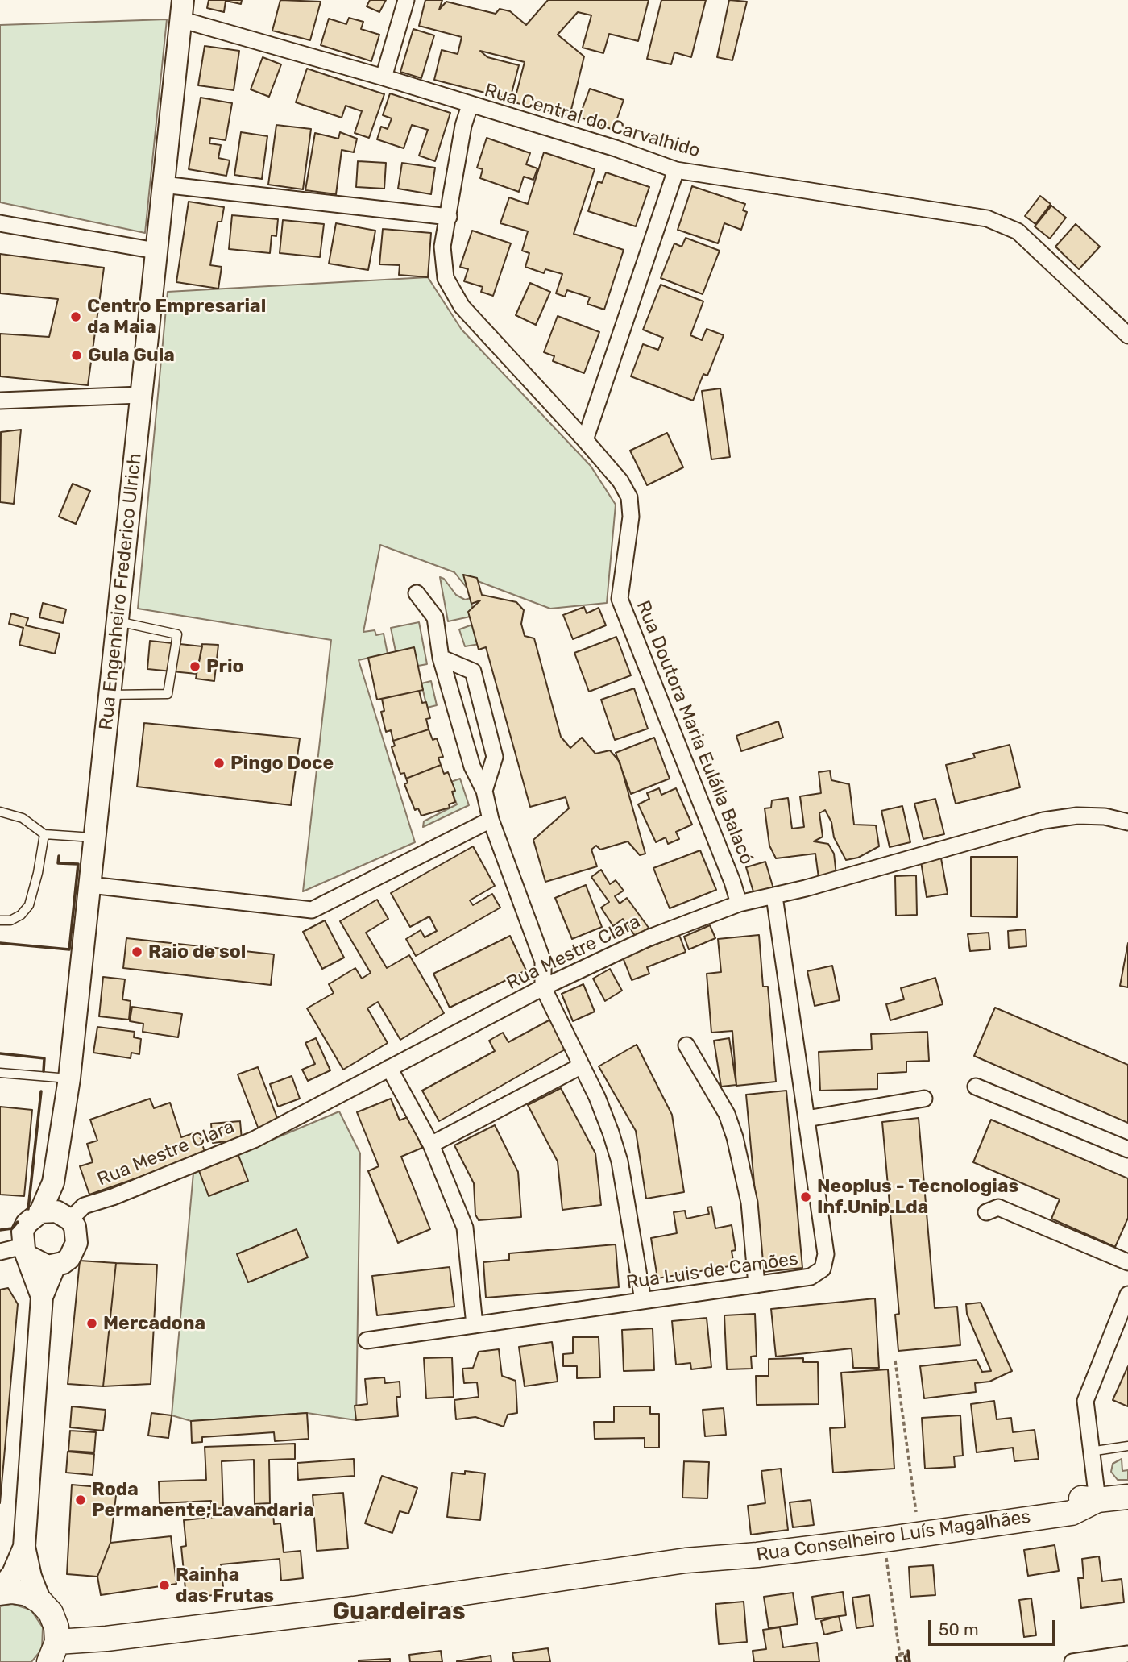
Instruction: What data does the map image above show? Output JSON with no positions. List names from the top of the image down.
{
  "streets": {
    "main road": ["Rua Engenheiro Frederico Ulrich", "Rua Conselheiro Luís Magalhães"],
    "street": [
      "Rua Central do Carvalhido",
      "Rua Doutora Maria Eulália Balacó",
      "Rua Mestre Clara",
      "Rua Luis de Camões"
    ]
  },
  "crossings": [
    ["Rua Central do Carvalhido", "Rua Engenheiro Frederico Ulrich"],
    ["Rua Central do Carvalhido", "Rua Doutora Maria Eulália Balacó"],
    ["Rua Engenheiro Frederico Ulrich", "Rua Mestre Clara"],
    ["Rua Doutora Maria Eulália Balacó", "Rua Mestre Clara"],
    ["Rua Mestre Clara", "Rua Luis de Camões"]
  ],
  "districts": ["Guardeiras"],
  "places": [
    "Centro Empresarial da Maia",
    "Gula Gula",
    "Prio",
    "Pingo Doce",
    "Raio de sol",
    "Neoplus - Tecnologias Inf.Unip.Lda",
    "Mercadona",
    "Roda Permanente;Lavandaria",
    "Rainha das Frutas"
  ],
  "scale_bar": "50 m"
}
